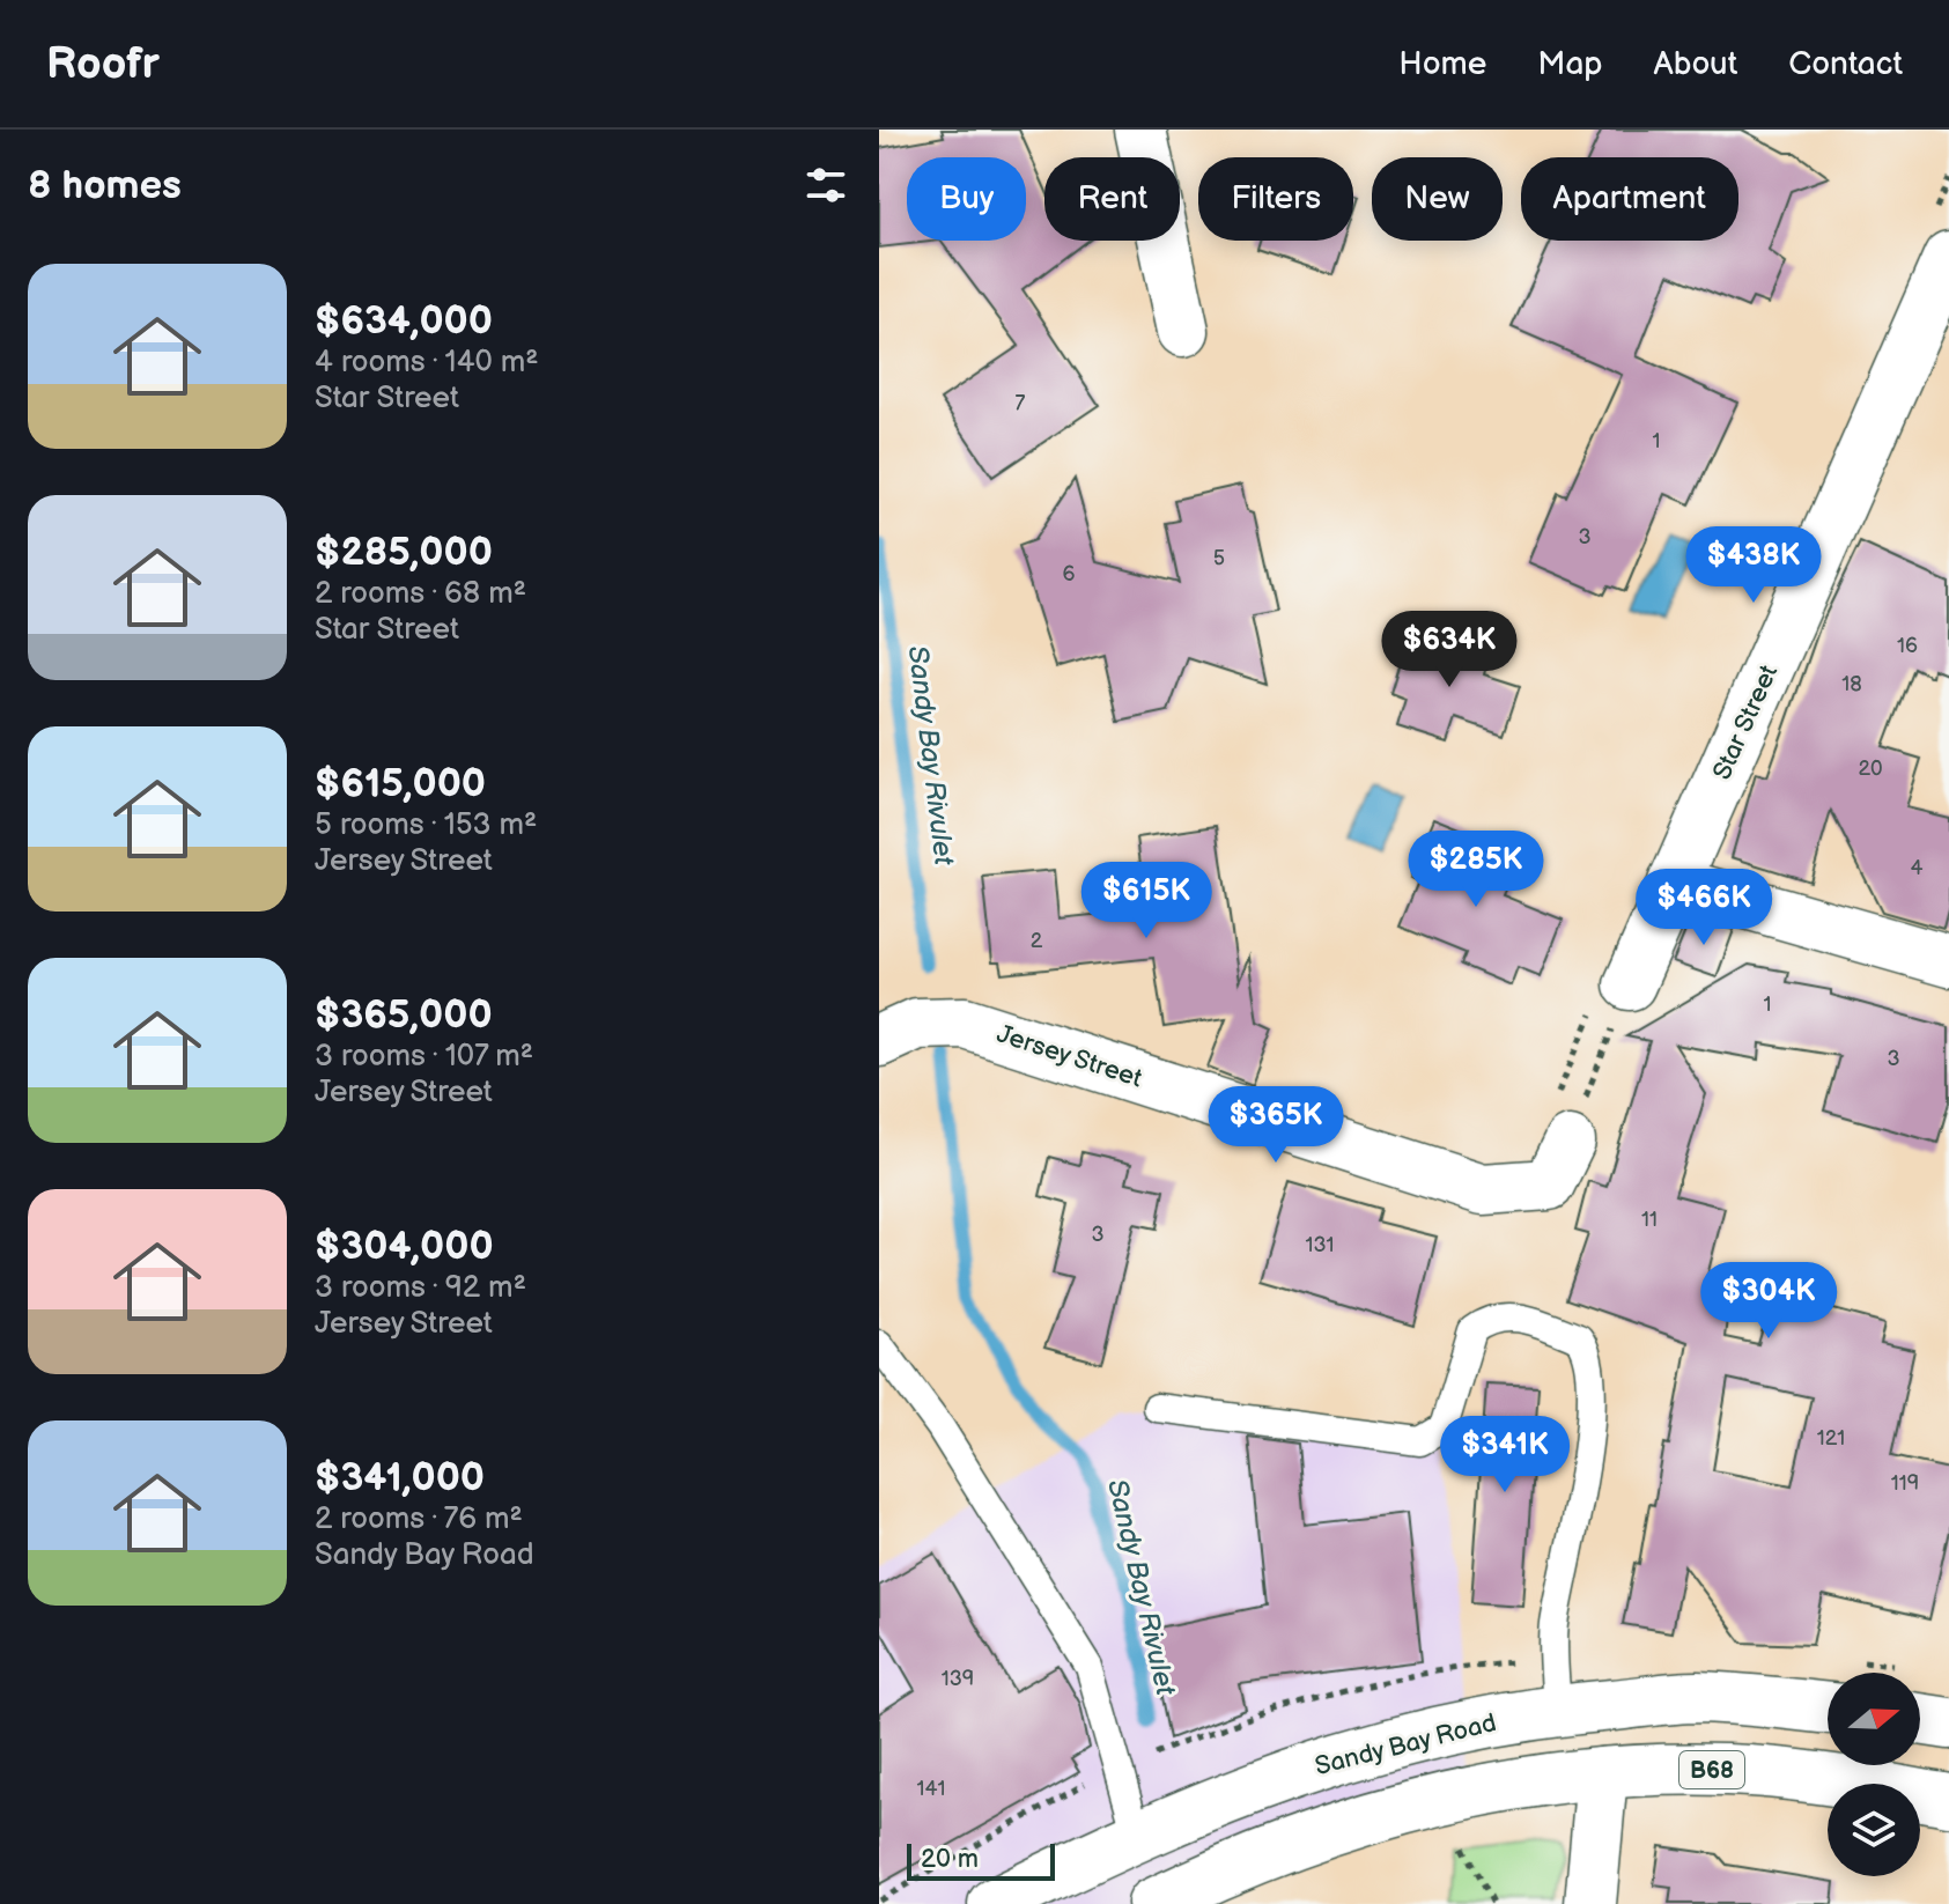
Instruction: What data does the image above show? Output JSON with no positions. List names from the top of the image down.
{
  "streets": {
    "street": [
      "Star Street",
      "Jersey Street",
      "Sandy Bay Road",
      "B68"
    ]
  },
  "water": ["Sandy Bay Rivulet"],
  "house_numbers": [
    "7",
    "1",
    "3",
    "5",
    "6",
    "16",
    "18",
    "20",
    "4",
    "2",
    "1",
    "3",
    "11",
    "3",
    "131",
    "121",
    "119",
    "139",
    "141"
  ],
  "scale_bar": "20 m",
  "north": "right",
  "page": {
    "header": "Roofr",
    "nav": [
      "Home",
      "Map",
      "About",
      "Contact"
    ],
    "heading": "8 homes",
    "chip": [
      "Buy",
      "Rent",
      "Filters",
      "New",
      "Apartment"
    ],
    "list": [
      {
        "name": "$634,000",
        "note": "4 rooms · 140 m² · Star Street"
      },
      {
        "name": "$285,000",
        "note": "2 rooms · 68 m² · Star Street"
      },
      {
        "name": "$615,000",
        "note": "5 rooms · 153 m² · Jersey Street"
      },
      {
        "name": "$365,000",
        "note": "3 rooms · 107 m² · Jersey Street"
      },
      {
        "name": "$304,000",
        "note": "3 rooms · 92 m² · Jersey Street"
      },
      {
        "name": "$341,000",
        "note": "2 rooms · 76 m² · Sandy Bay Road"
      }
    ],
    "price": [
      "$438K",
      "$634K",
      "$285K",
      "$615K",
      "$466K",
      "$365K",
      "$304K",
      "$341K"
    ],
    "scale": "20 m"
  }
}
